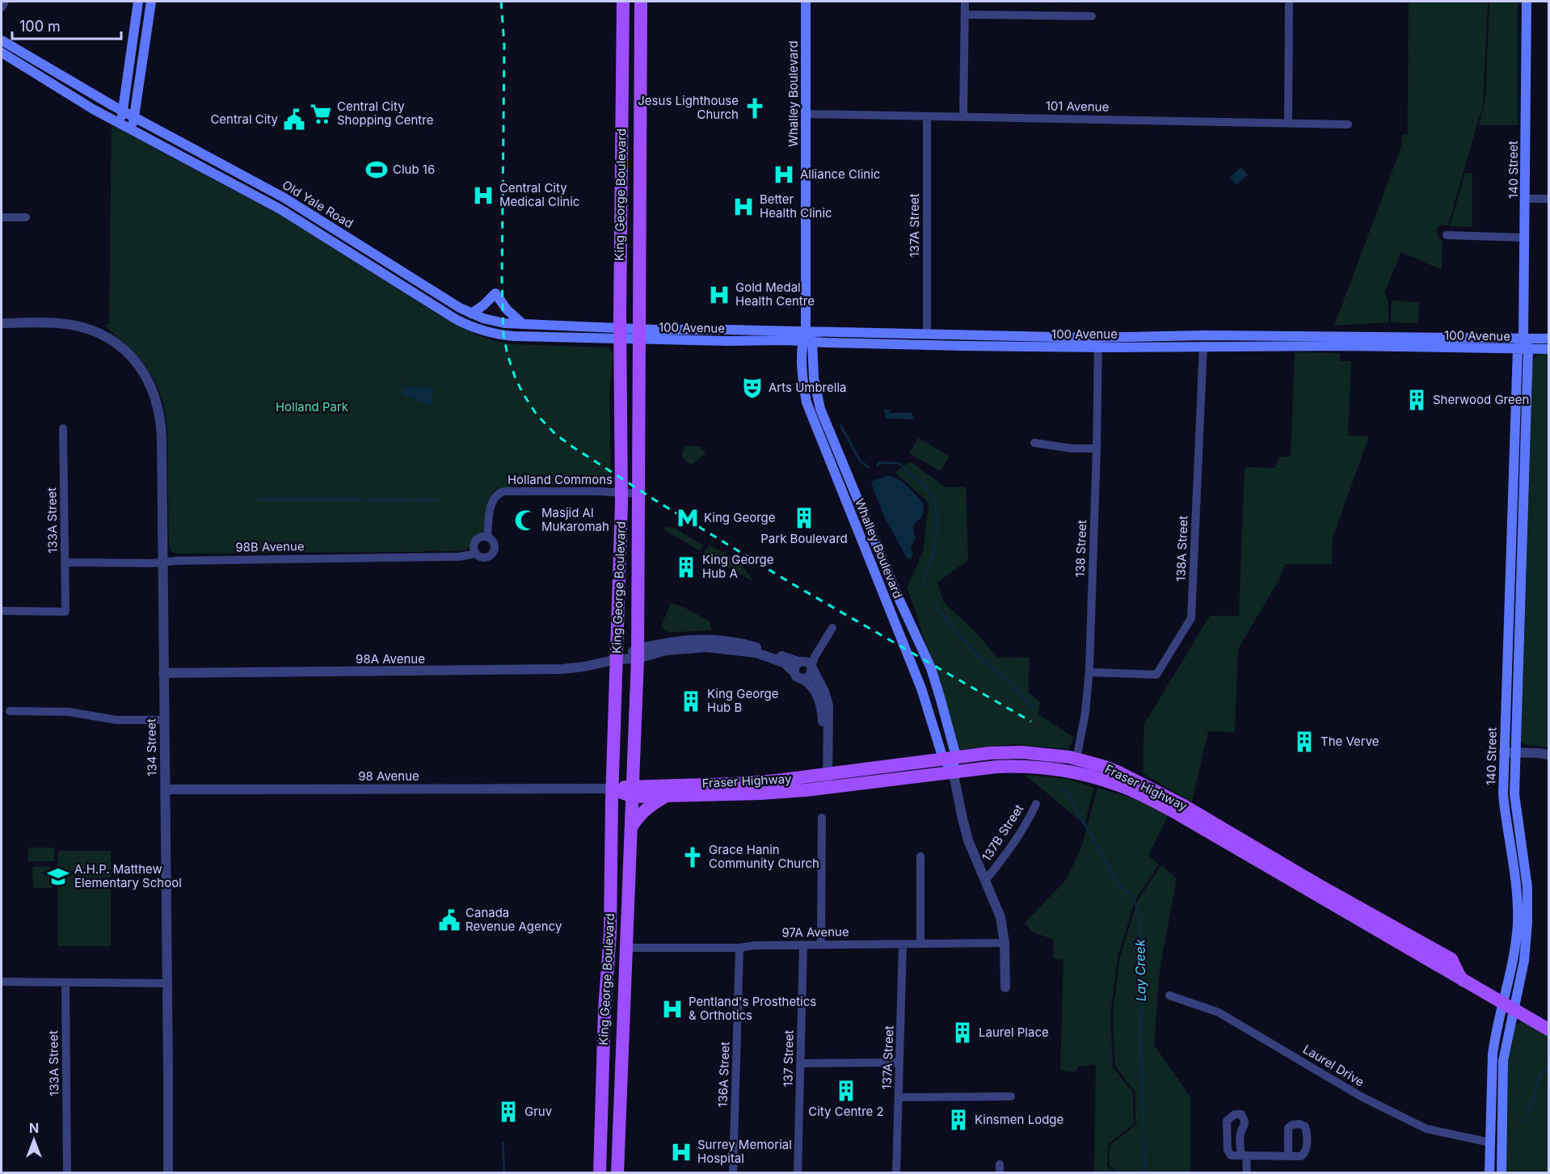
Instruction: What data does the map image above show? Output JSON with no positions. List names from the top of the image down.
{
  "streets": {
    "main road": [
      "Whalley Boulevard",
      "140 Street",
      "King George Boulevard",
      "Old Yale Road",
      "100 Avenue",
      "Fraser Highway"
    ],
    "street": [
      "101 Avenue",
      "137A Street",
      "Holland Commons",
      "133A Street",
      "98B Avenue",
      "138 Street",
      "138A Street",
      "98A Avenue",
      "134 Street",
      "98 Avenue",
      "137B Street",
      "97A Avenue",
      "137 Street",
      "Laurel Drive",
      "136A Street"
    ]
  },
  "crossings": [
    ["Whalley Boulevard", "101 Avenue"],
    ["Whalley Boulevard", "100 Avenue"],
    ["Whalley Boulevard", "Fraser Highway"],
    ["Whalley Boulevard", "137B Street"],
    ["101 Avenue", "137A Street"],
    ["140 Street", "100 Avenue"],
    ["140 Street", "Fraser Highway"],
    ["140 Street", "Laurel Drive"],
    ["King George Boulevard", "Old Yale Road"],
    ["King George Boulevard", "100 Avenue"],
    ["King George Boulevard", "Holland Commons"],
    ["King George Boulevard", "98A Avenue"],
    ["King George Boulevard", "98 Avenue"],
    ["King George Boulevard", "Fraser Highway"],
    ["King George Boulevard", "97A Avenue"],
    ["Old Yale Road", "100 Avenue"],
    ["137A Street", "100 Avenue"],
    ["137A Street", "97A Avenue"],
    ["100 Avenue", "138 Street"],
    ["100 Avenue", "138A Street"],
    ["Holland Commons", "98B Avenue"],
    ["133A Street", "98B Avenue"],
    ["98B Avenue", "134 Street"],
    ["138 Street", "138A Street"],
    ["138 Street", "Fraser Highway"],
    ["98A Avenue", "134 Street"],
    ["134 Street", "98 Avenue"],
    ["137B Street", "97A Avenue"],
    ["97A Avenue", "137 Street"],
    ["97A Avenue", "136A Street"]
  ],
  "water": ["Lay Creek"],
  "parks": ["Holland Park"],
  "places": {
    "church": ["Jesus Lighthouse Church", "Grace Hanin Community Church"],
    "supermarket": ["Central City Shopping Centre"],
    "public building": ["Central City", "Canada Revenue Agency"],
    "sports": ["Club 16"],
    "hospital": [
      "Alliance Clinic",
      "Central City Medical Clinic",
      "Better Health Clinic",
      "Gold Medal Health Centre",
      "Pentland's Prosthetics & Orthotics",
      "Surrey Memorial Hospital"
    ],
    "theatre": ["Arts Umbrella"],
    "building": [
      "Sherwood Green",
      "Park Boulevard",
      "King George Hub A",
      "King George Hub B",
      "The Verve",
      "Laurel Place",
      "City Centre 2",
      "Gruv",
      "Kinsmen Lodge"
    ],
    "metro station": ["King George"],
    "mosque": ["Masjid Al Mukaromah"],
    "school or university": ["A.H.P. Matthew Elementary School"]
  },
  "scale_bar": "100 m",
  "north": "top"
}
